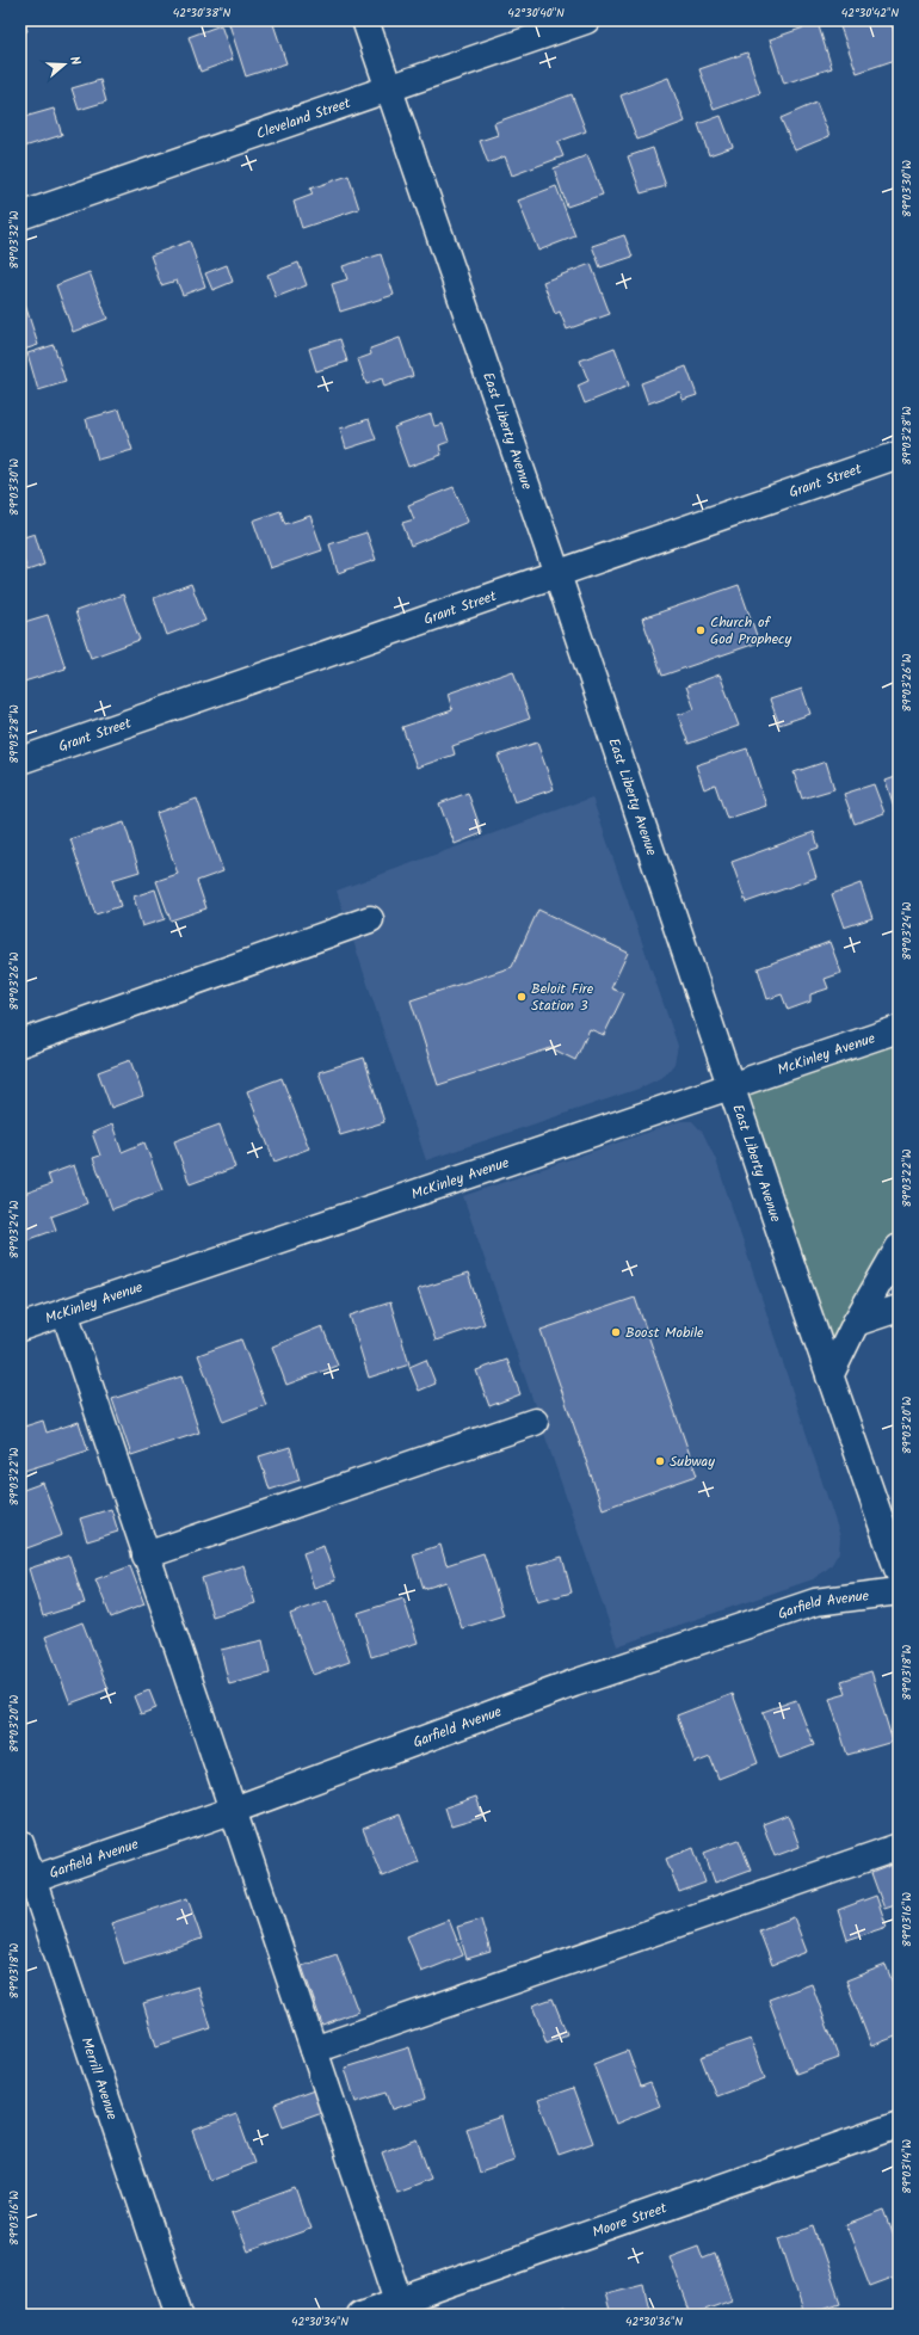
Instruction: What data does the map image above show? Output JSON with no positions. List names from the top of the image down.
{
  "streets": {
    "street": [
      "Cleveland Street",
      "East Liberty Avenue",
      "Grant Street",
      "McKinley Avenue",
      "Garfield Avenue",
      "Merrill Avenue",
      "Moore Street"
    ]
  },
  "crossings": [
    ["Cleveland Street", "East Liberty Avenue"],
    ["East Liberty Avenue", "Grant Street"],
    ["East Liberty Avenue", "McKinley Avenue"],
    ["Garfield Avenue", "Merrill Avenue"]
  ],
  "places": [
    "Church of God Prophecy",
    "Beloit Fire Station 3",
    "Boost Mobile",
    "Subway"
  ],
  "north": "right",
  "coordinates": [
    "42°30'38\"N",
    "42°30'40\"N",
    "42°30'42\"N",
    "89°03'30\"W",
    "89°03'32\"W",
    "89°03'28\"W",
    "89°03'26\"W",
    "89°03'24\"W",
    "89°03'22\"W",
    "89°03'20\"W",
    "89°03'18\"W",
    "89°03'16\"W",
    "89°03'14\"W",
    "42°30'34\"N",
    "42°30'36\"N"
  ]
}
